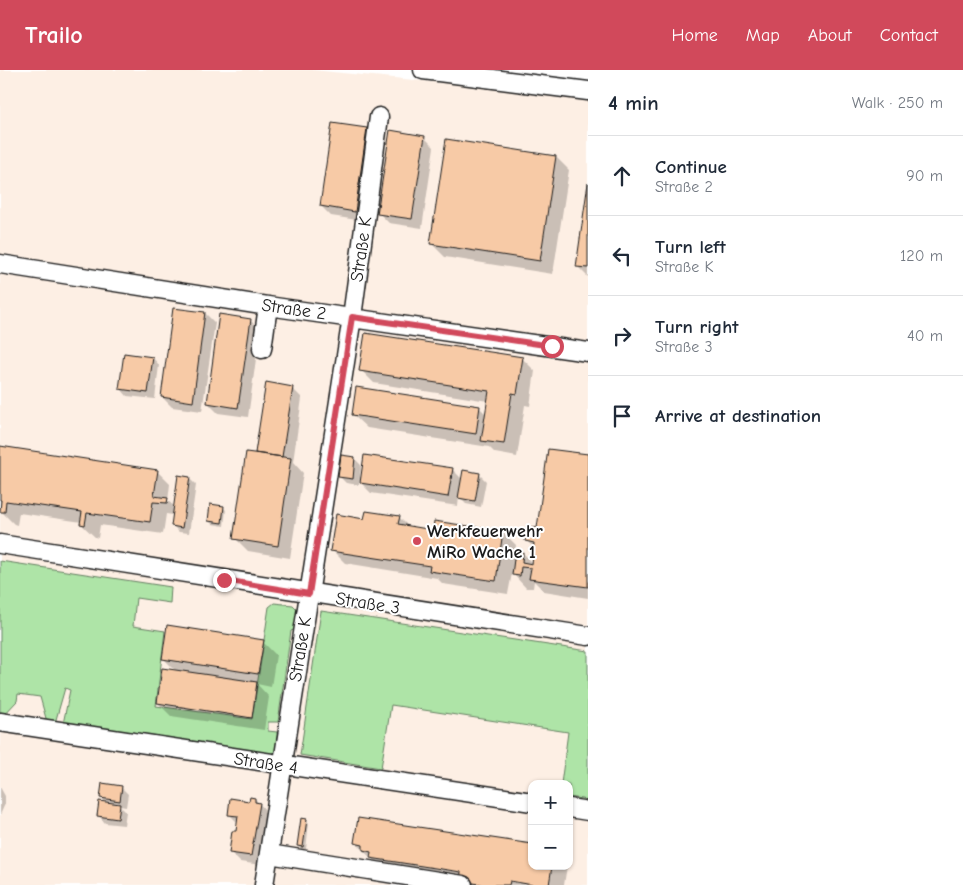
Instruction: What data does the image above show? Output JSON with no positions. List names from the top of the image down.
{
  "streets": {
    "street": [
      "Straße K",
      "Straße 2",
      "Straße 3",
      "Straße 4"
    ]
  },
  "crossings": [
    ["Straße K", "Straße 2"],
    ["Straße K", "Straße 3"],
    ["Straße K", "Straße 4"]
  ],
  "places": ["Werkfeuerwehr MiRo Wache 1"],
  "page": {
    "header": "Trailo",
    "nav": [
      "Home",
      "Map",
      "About",
      "Contact"
    ],
    "heading": ["4 min", "Walk · 250 m"],
    "list": [
      ["Continue", "Straße 2", "90 m"],
      ["Turn left", "Straße K", "120 m"],
      ["Turn right", "Straße 3", "40 m"],
      "Arrive at destination"
    ],
    "map_buttons": ["+", "−"]
  }
}
